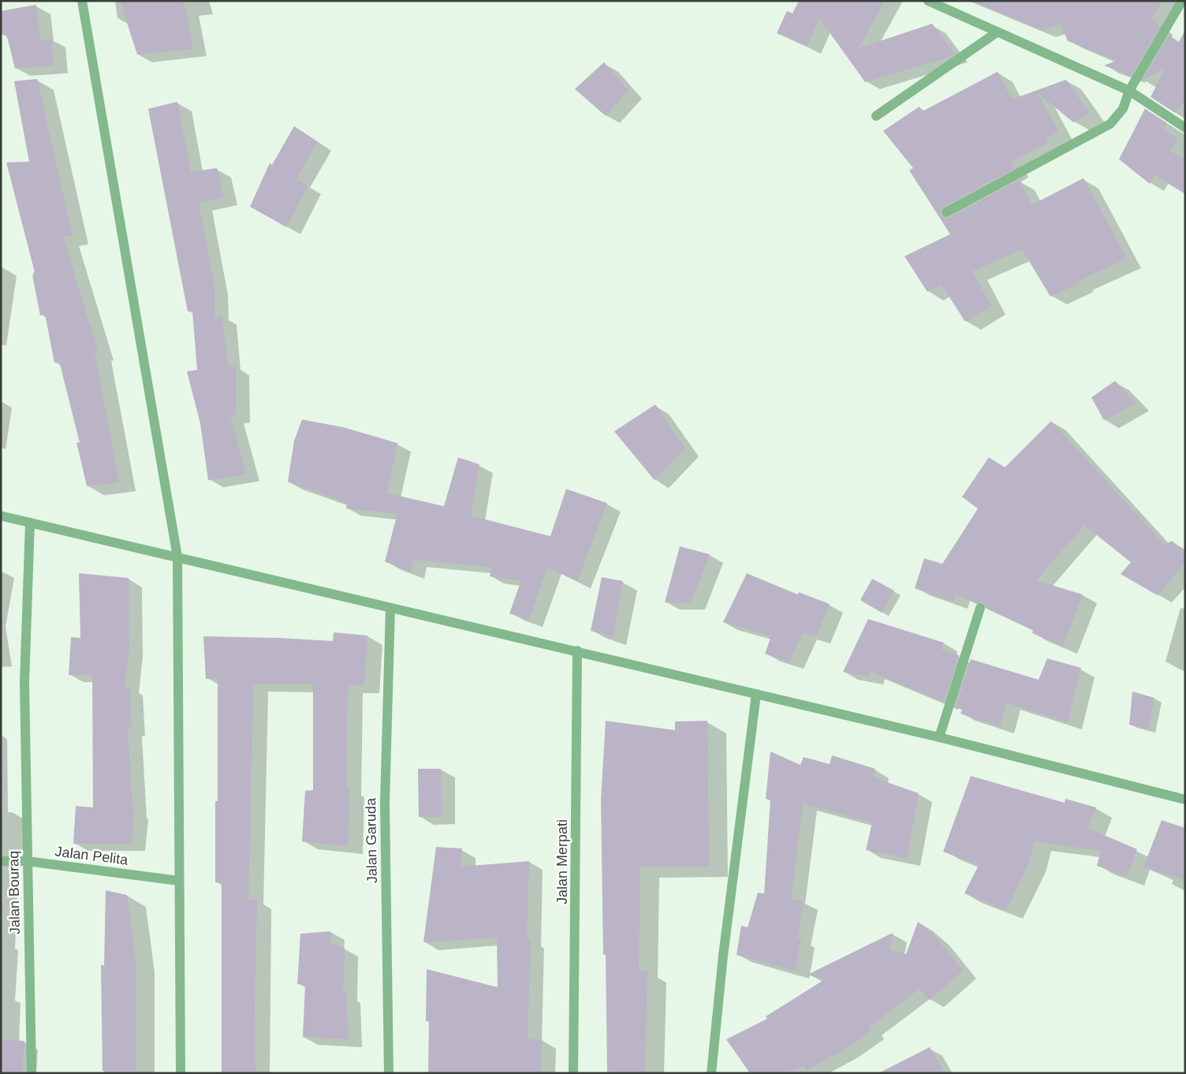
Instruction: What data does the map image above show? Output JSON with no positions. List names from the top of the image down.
{
  "streets": {
    "street": [
      "Jalan Garuda",
      "Jalan Pelita",
      "Jalan Merpati",
      "Jalan Bouraq"
    ]
  },
  "crossings": [
    ["Jalan Pelita", "Jalan Bouraq"]
  ]
}
